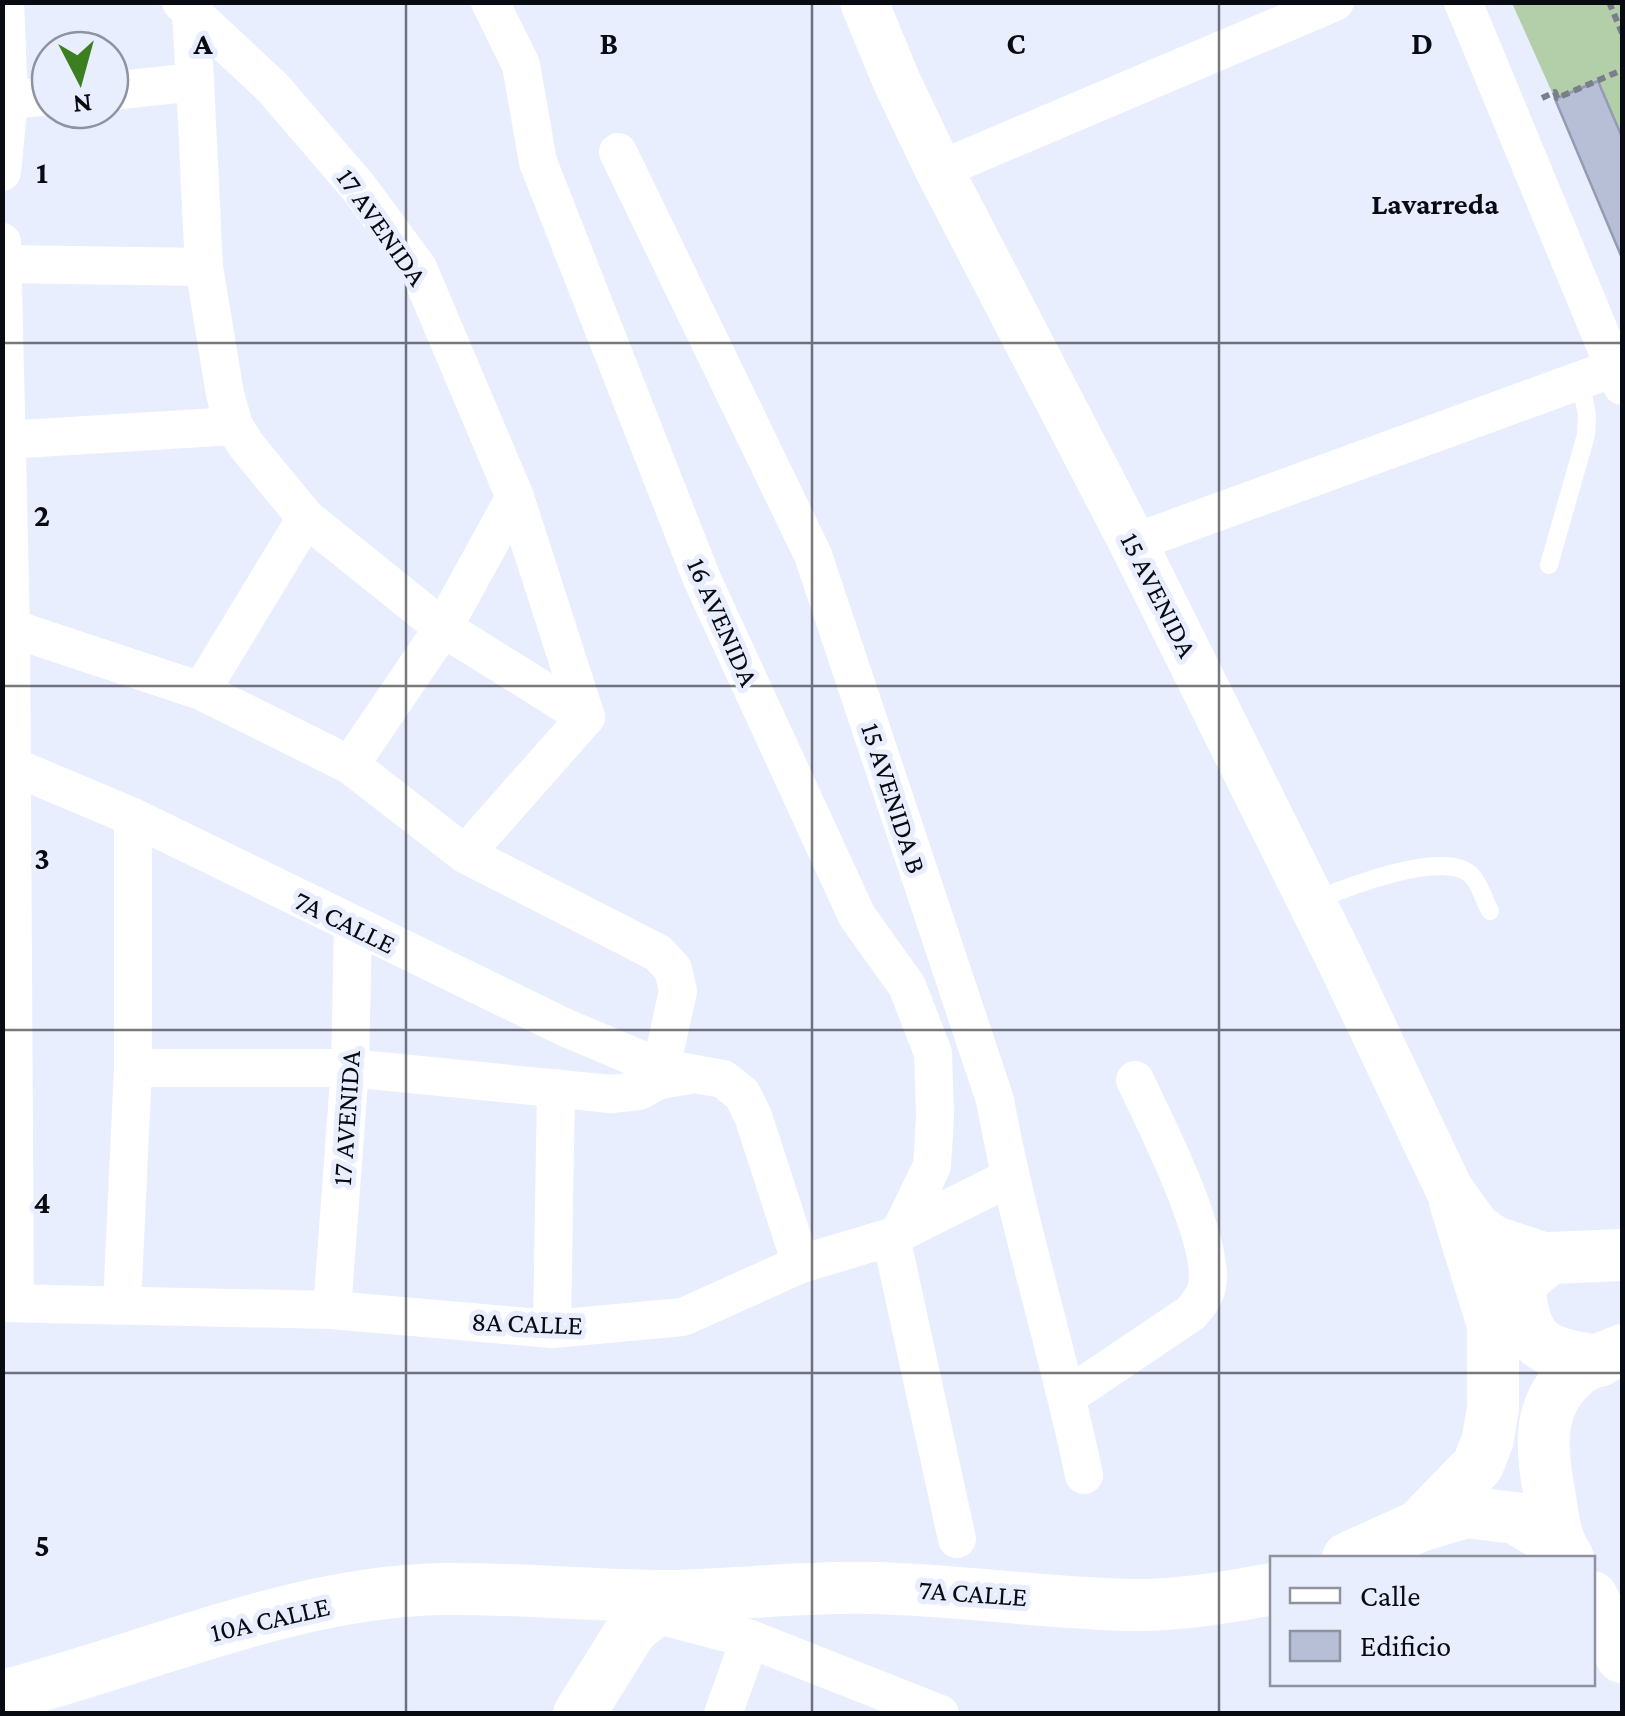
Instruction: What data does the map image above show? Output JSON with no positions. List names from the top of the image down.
{
  "streets": {
    "main road": ["7A CALLE", "10A CALLE"],
    "street": [
      "17 AVENIDA",
      "15 AVENIDA",
      "16 AVENIDA",
      "15 AVENIDA B",
      "8A CALLE"
    ]
  },
  "crossings": [
    ["17 AVENIDA", "7A CALLE"],
    ["17 AVENIDA", "8A CALLE"],
    ["16 AVENIDA", "8A CALLE"],
    ["15 AVENIDA B", "8A CALLE"],
    ["7A CALLE", "10A CALLE"]
  ],
  "districts": ["Lavarreda"],
  "legend": ["Calle", "Edificio"],
  "north": "bottom",
  "grid": {
    "columns": [
      "A",
      "B",
      "C",
      "D"
    ],
    "rows": [
      "1",
      "2",
      "3",
      "4",
      "5"
    ]
  }
}
